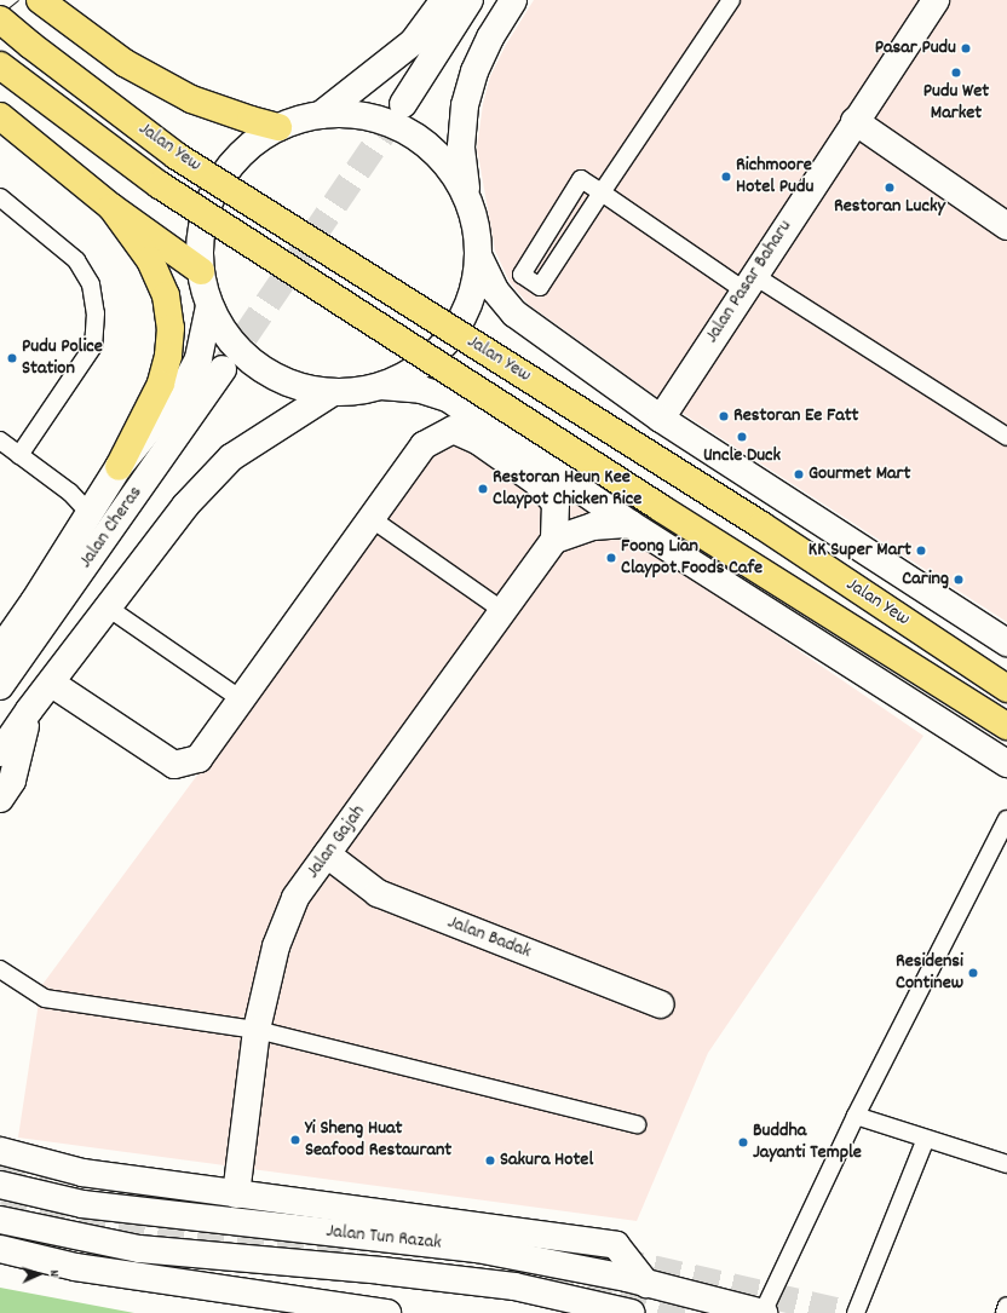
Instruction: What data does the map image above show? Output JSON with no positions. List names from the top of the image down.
{
  "streets": {
    "main road": ["Jalan Yew"],
    "street": [
      "Jalan Pasar Baharu",
      "Jalan Cheras",
      "Jalan Gajah",
      "Jalan Badak",
      "Jalan Tun Razak"
    ]
  },
  "crossings": [
    ["Jalan Yew", "Jalan Pasar Baharu"],
    ["Jalan Gajah", "Jalan Badak"]
  ],
  "places": [
    "Pasar Pudu",
    "Pudu Wet Market",
    "Richmoore Hotel Pudu",
    "Restoran Lucky",
    "Pudu Police Station",
    "Restoran Ee Fatt",
    "Uncle Duck",
    "Gourmet Mart",
    "Restoran Heun Kee Claypot Chicken Rice",
    "KK Super Mart",
    "Foong Lian Claypot Foods Cafe",
    "Caring",
    "Residensi Continew",
    "Yi Sheng Huat Seafood Restaurant",
    "Buddha Jayanti Temple",
    "Sakura Hotel"
  ],
  "north": "right"
}
